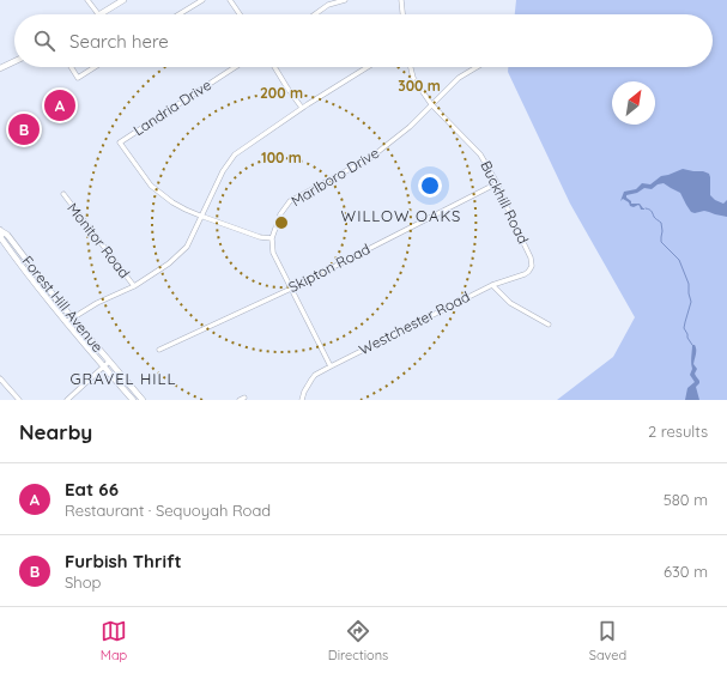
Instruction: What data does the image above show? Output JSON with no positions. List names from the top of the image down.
{
  "streets": {
    "main road": ["Forest Hill Avenue"],
    "street": [
      "Landria Drive",
      "Marlboro Drive",
      "Buckhill Road",
      "Monitor Road",
      "Skipton Road",
      "Westchester Road"
    ]
  },
  "crossings": [
    ["Marlboro Drive", "Buckhill Road"],
    ["Buckhill Road", "Skipton Road"],
    ["Buckhill Road", "Westchester Road"]
  ],
  "districts": ["WILLOW OAKS", "GRAVEL HILL"],
  "north": "top right",
  "page": {
    "search": "Search here",
    "pins": ["A", "B"],
    "heading": ["Nearby", "2 results"],
    "list": [
      {
        "mark": "A",
        "name": "Eat 66",
        "note": "Restaurant · Sequoyah Road",
        "value": "580 m"
      },
      {
        "mark": "B",
        "name": "Furbish Thrift",
        "note": "Shop",
        "value": "630 m"
      }
    ],
    "nav": ["Map", "Directions", "Saved"]
  },
  "rings": ["300 m", "200 m", "100 m"]
}
